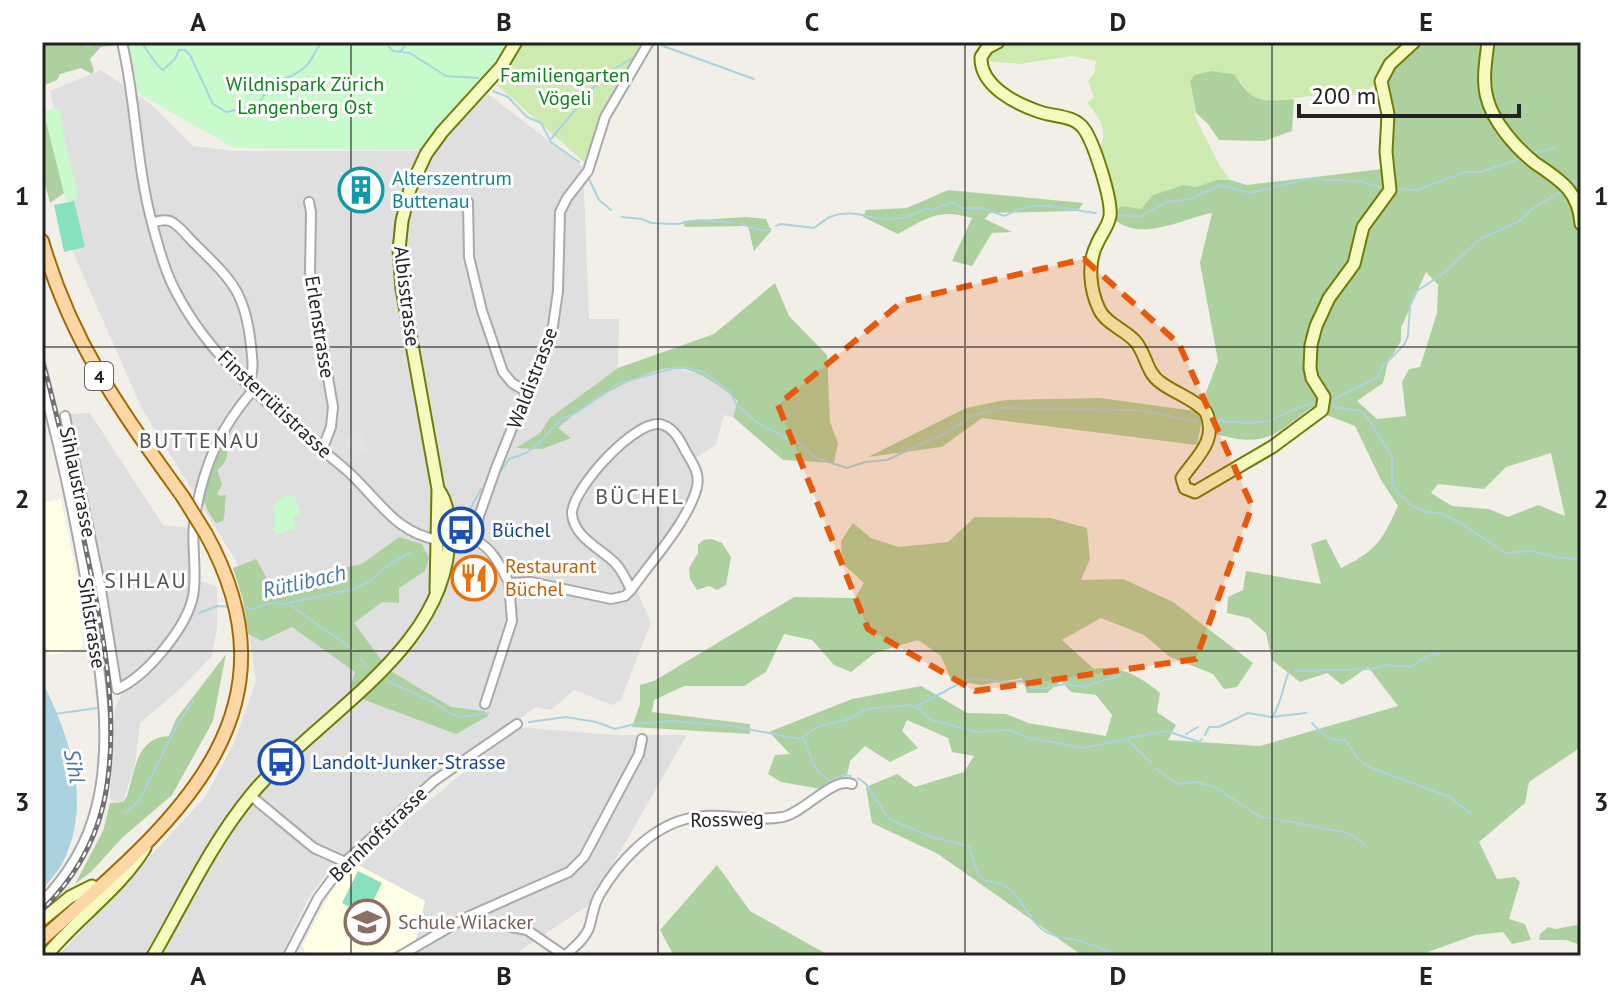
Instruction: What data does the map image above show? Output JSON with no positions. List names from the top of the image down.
{
  "streets": {
    "main road": ["4"],
    "street": [
      "Albisstrasse",
      "Erlenstrasse",
      "Waldistrasse",
      "Finsterrütistrasse",
      "Sihlaustrasse",
      "Sihlstrasse",
      "Rossweg",
      "Bernhofstrasse"
    ]
  },
  "crossings": [
    ["Albisstrasse", "Finsterrütistrasse"],
    ["Erlenstrasse", "Finsterrütistrasse"],
    ["Finsterrütistrasse", "Sihlaustrasse"]
  ],
  "districts": ["BUTTENAU", "BÜCHEL", "SIHLAU"],
  "water": ["Rütlibach", "Sihl"],
  "parks": ["Familiengarten Vögeli", "Wildnispark Zürich Langenberg Ost"],
  "places": {
    "building": ["Alterszentrum Buttenau"],
    "bus stop": ["Büchel", "Landolt-Junker-Strasse"],
    "restaurant": ["Restaurant Büchel"],
    "school or university": ["Schule Wilacker"]
  },
  "scale_bar": "200 m",
  "grid": {
    "columns": [
      "A",
      "B",
      "C",
      "D",
      "E"
    ],
    "rows": ["1", "2", "3"]
  }
}
